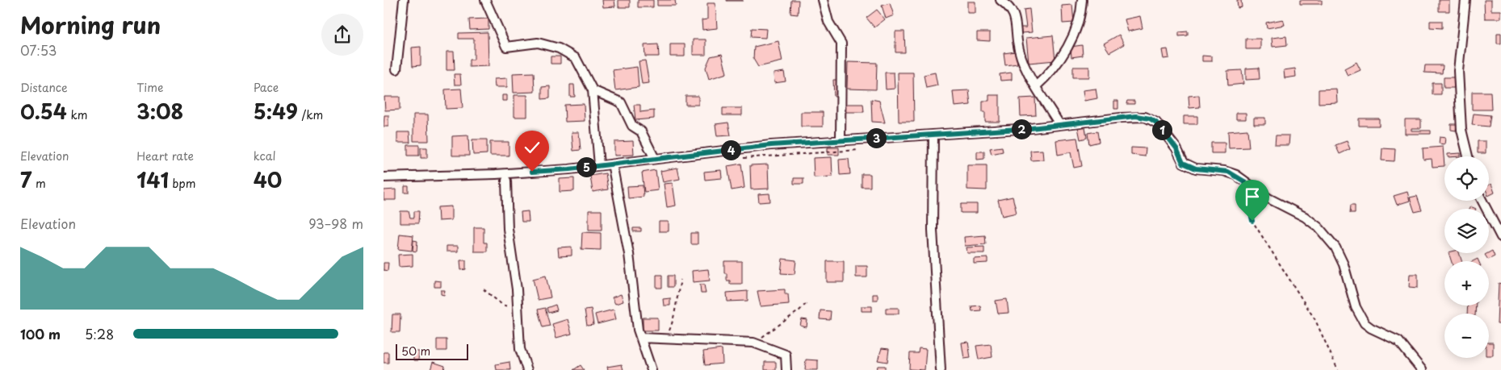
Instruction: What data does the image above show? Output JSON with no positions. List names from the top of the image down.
{
  "scale_bar": "50 m",
  "page": {
    "heading": ["Morning run", "07:53"],
    "stats": [
      ["Distance", "0.54 km"],
      ["Time", "3:08"],
      ["Pace", "5:49 /km"],
      ["Elevation", "7 m"],
      ["Heart rate", "141 bpm"],
      ["kcal", "40"]
    ],
    "pins": [
      "2",
      "1",
      "3",
      "4",
      "5"
    ],
    "map_buttons": ["+", "−"],
    "chart": ["Elevation", "93–98 m"],
    "list": [
      {
        "name": "100 m",
        "note": "5:28"
      }
    ],
    "scale": "50 m"
  }
}
